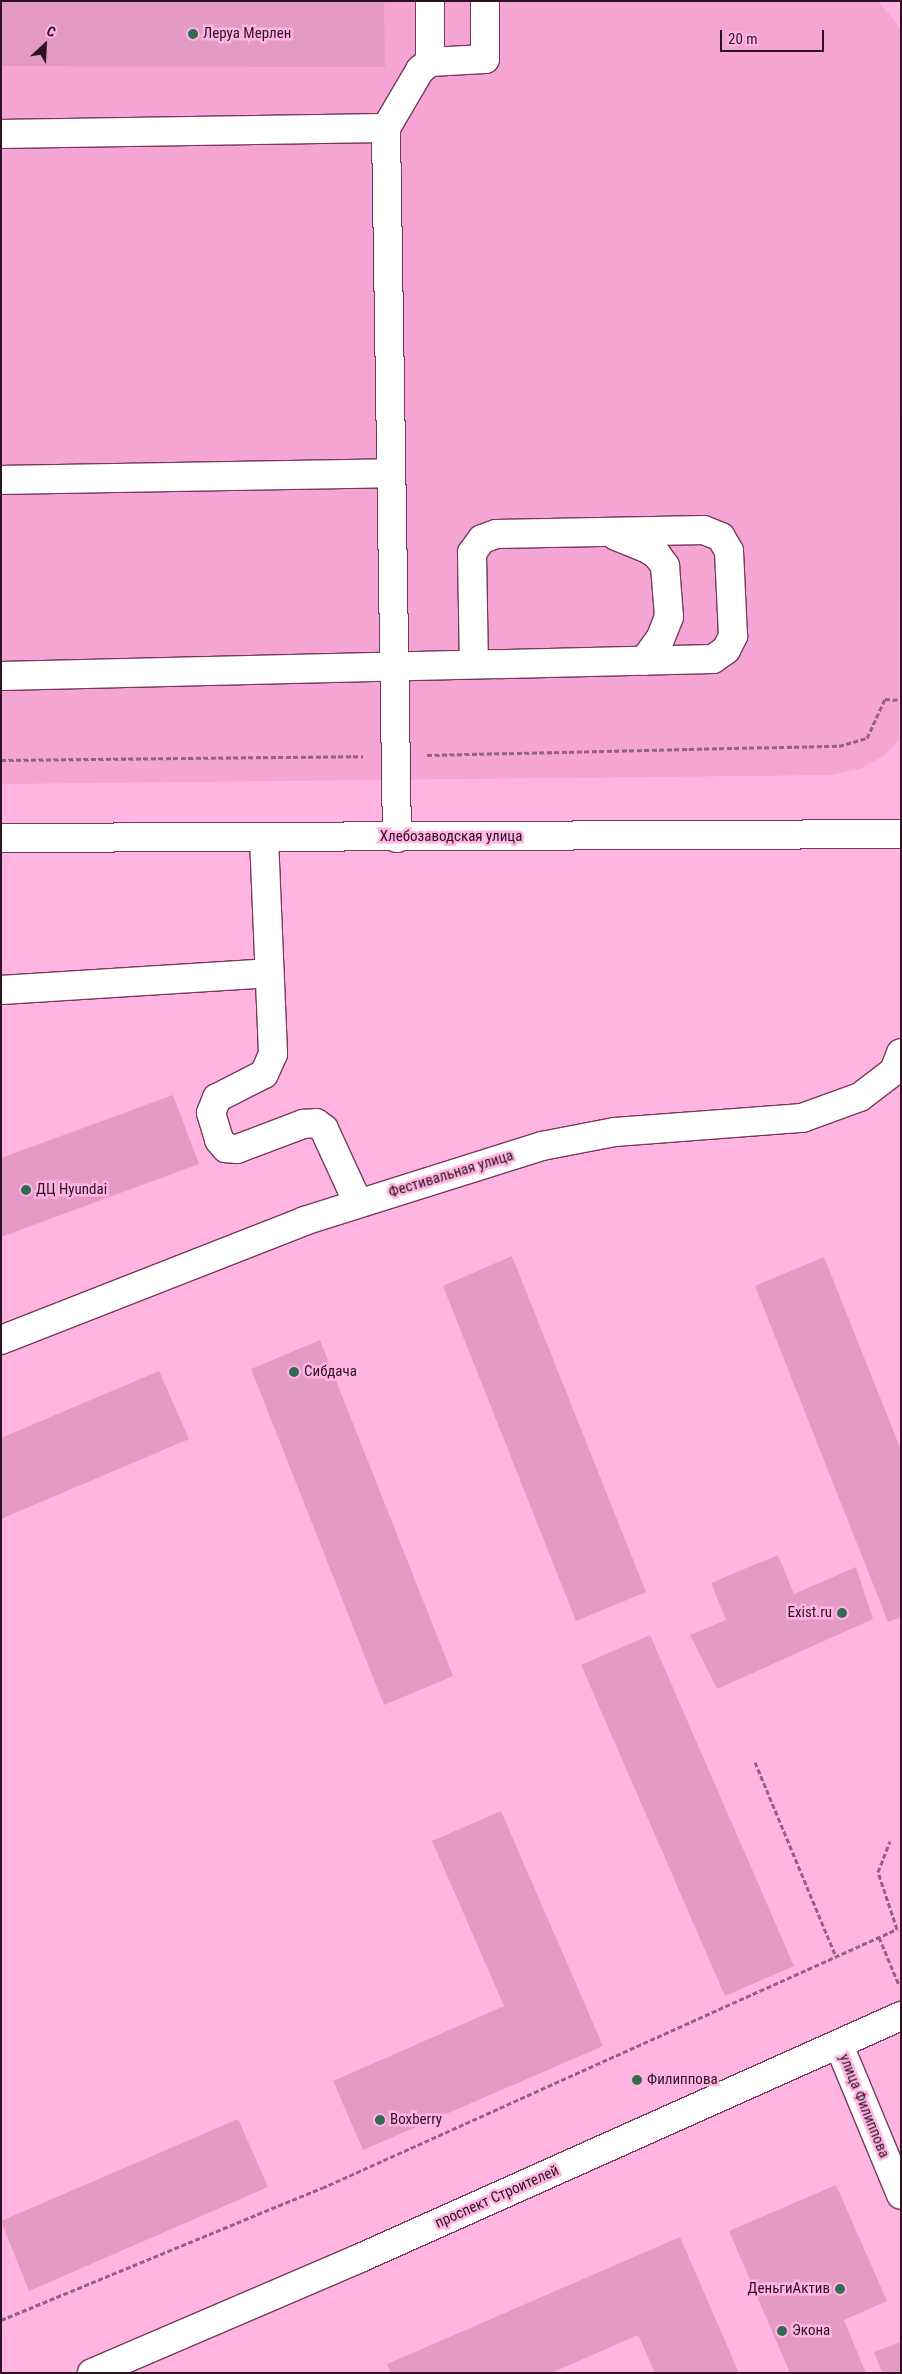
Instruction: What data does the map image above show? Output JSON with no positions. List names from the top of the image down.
{
  "streets": {
    "main road": [
      "Хлебозаводская улица",
      "Фестивальная улица",
      "улица Филиппова",
      "проспект Строителей"
    ]
  },
  "crossings": [
    ["улица Филиппова", "проспект Строителей"]
  ],
  "places": [
    "Леруа Мерлен",
    "ДЦ Hyundai",
    "Сибдача",
    "Exist.ru",
    "Филиппова",
    "Boxberry",
    "ДеньгиАктив",
    "Экона"
  ],
  "scale_bar": "20 m",
  "north": "top right"
}
